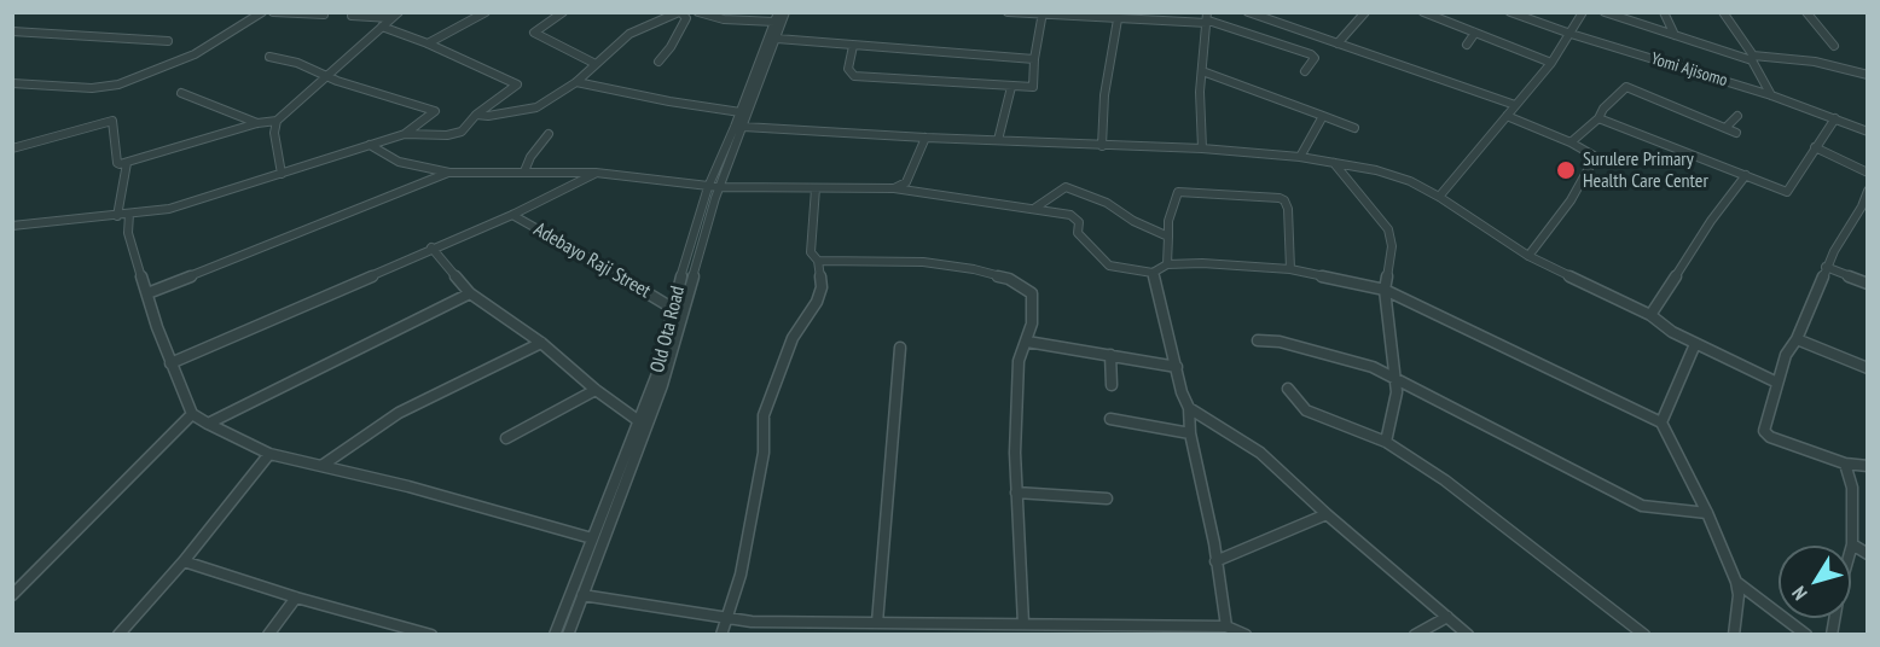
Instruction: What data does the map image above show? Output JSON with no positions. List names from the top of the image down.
{
  "streets": {
    "street": ["Yomi Ajisomo", "Adebayo Raji Street", "Old Ota Road"]
  },
  "crossings": [
    ["Adebayo Raji Street", "Old Ota Road"]
  ],
  "places": ["Surulere Primary Health Care Center"],
  "north": "bottom left"
}
